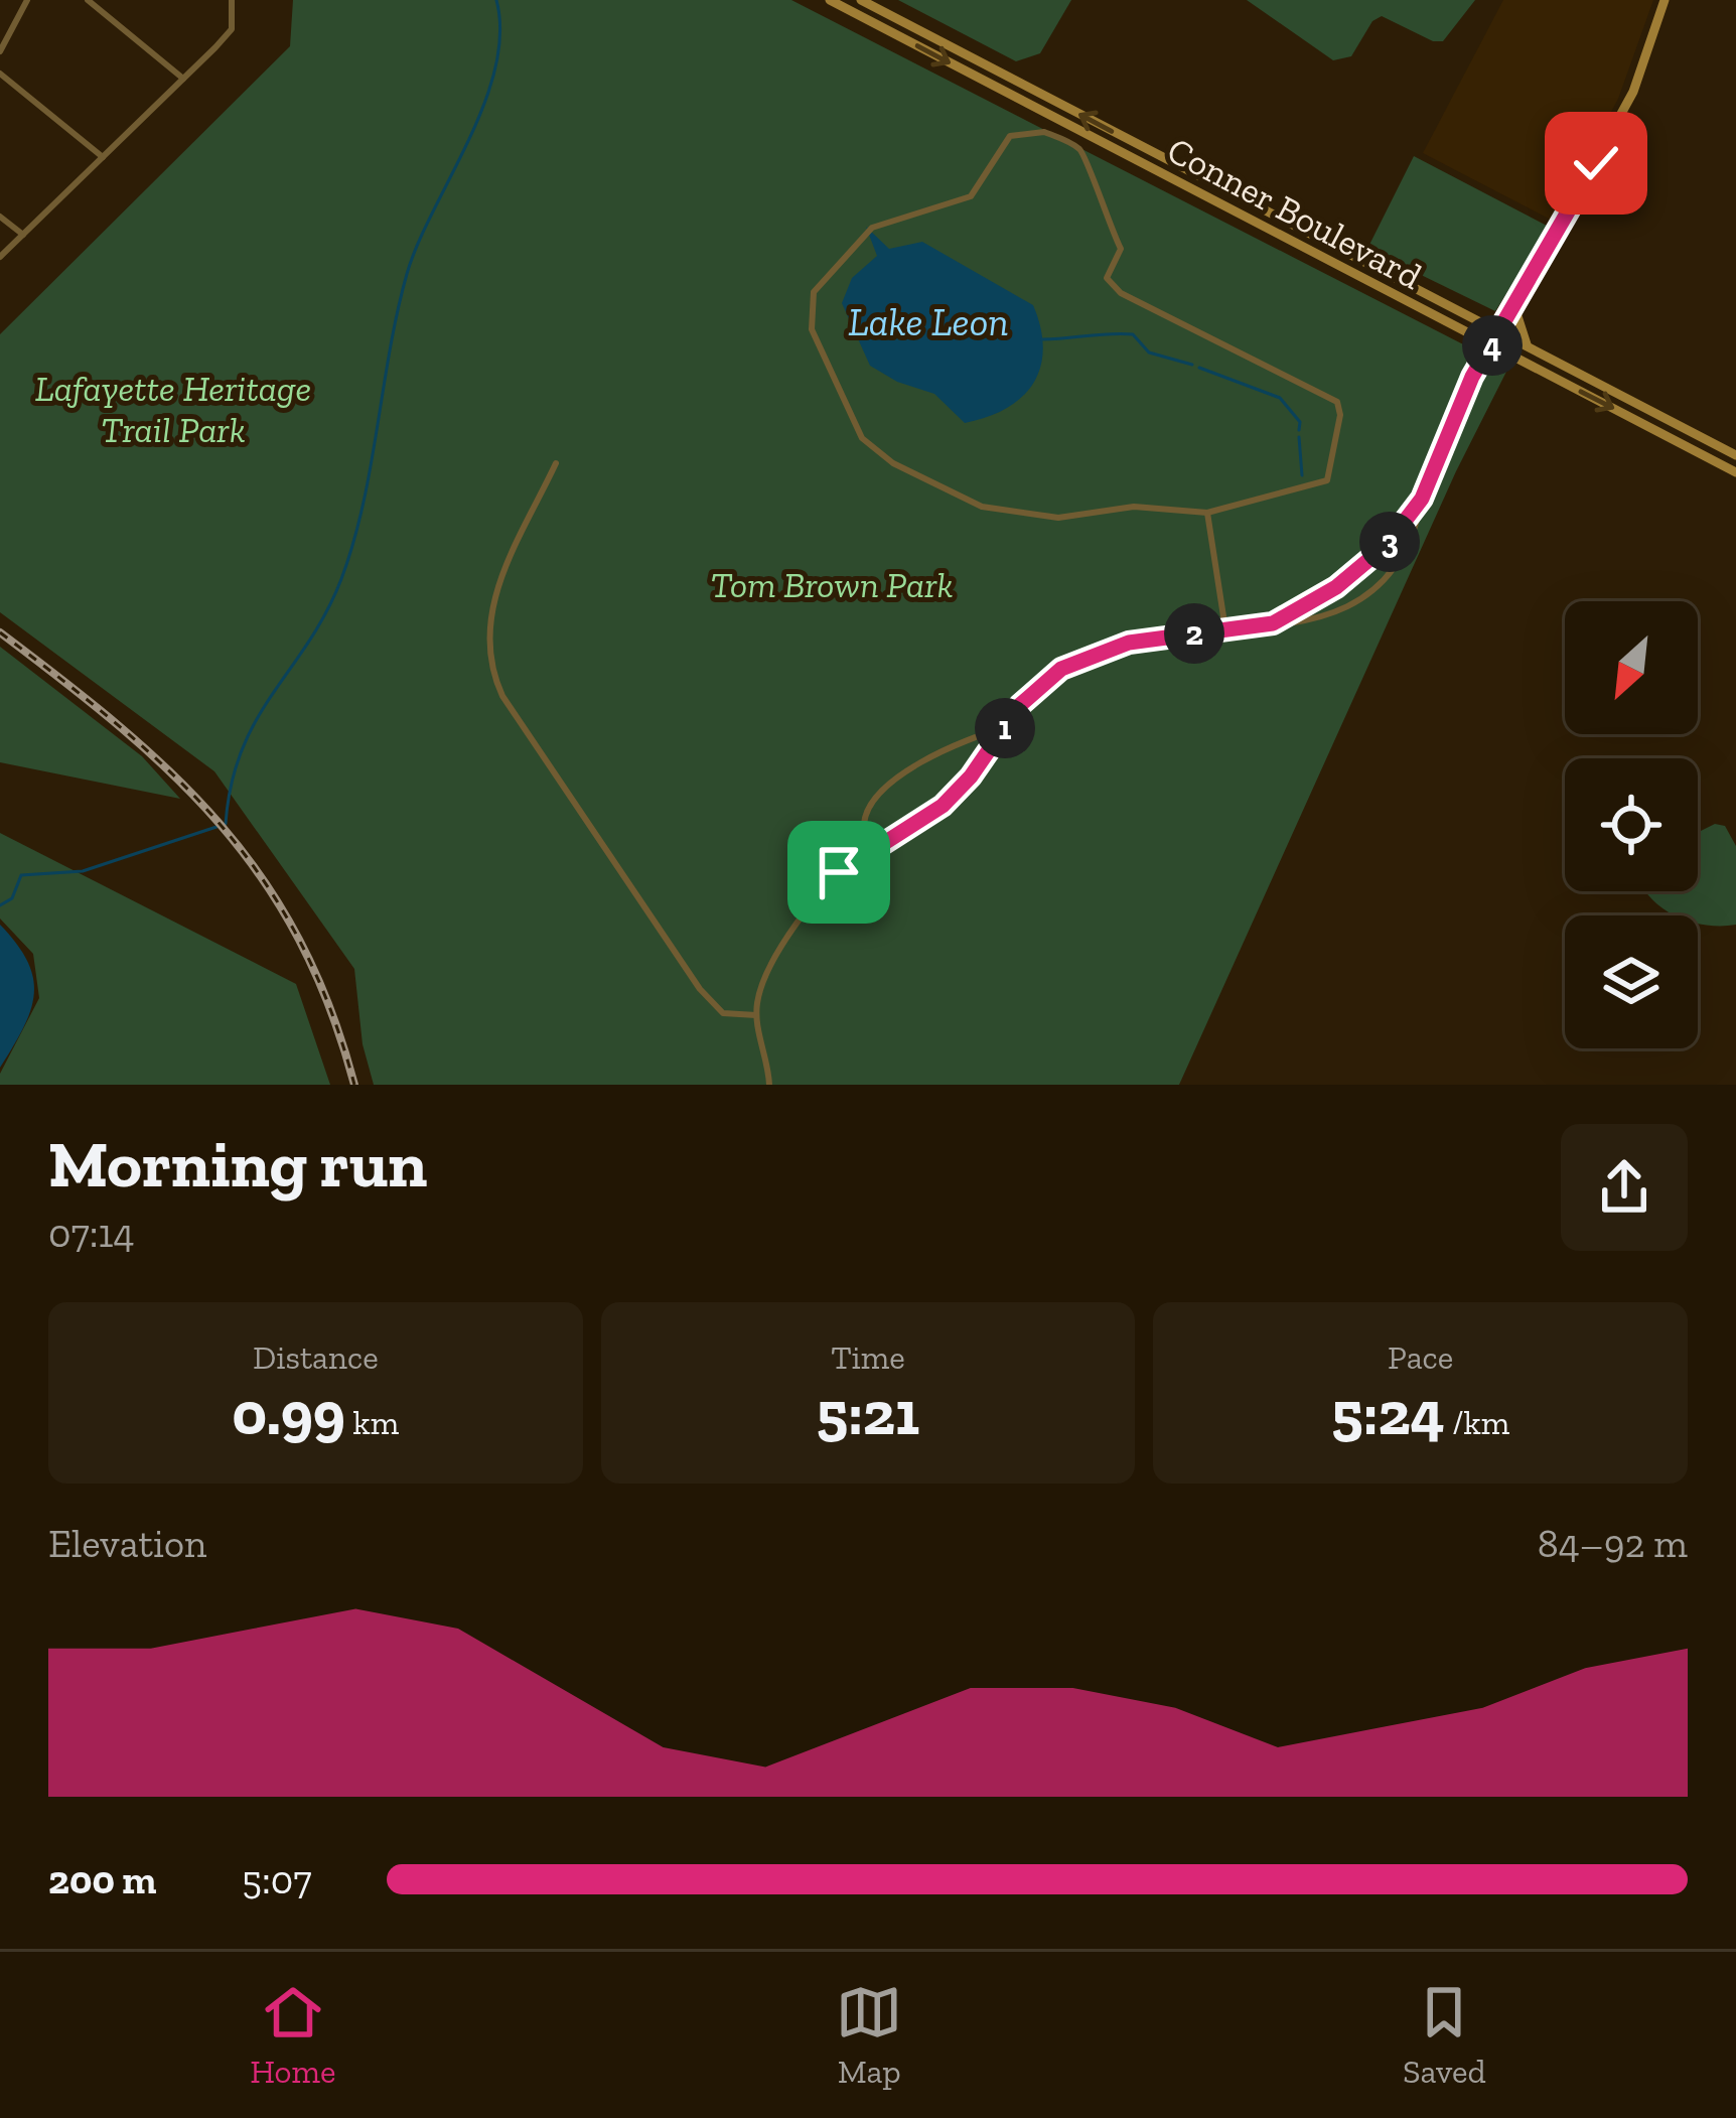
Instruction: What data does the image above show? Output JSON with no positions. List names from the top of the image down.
{
  "streets": {
    "main road": ["Conner Boulevard"]
  },
  "water": ["Lake Leon"],
  "parks": ["Lafayette Heritage Trail Park", "Tom Brown Park"],
  "north": "bottom left",
  "page": {
    "pins": [
      "4",
      "3",
      "2",
      "1"
    ],
    "heading": ["Morning run", "07:14"],
    "stats": [
      ["Distance", "0.99 km"],
      ["Time", "5:21"],
      ["Pace", "5:24 /km"]
    ],
    "chart": ["Elevation", "84–92 m"],
    "list": [
      {
        "name": "200 m",
        "note": "5:07"
      }
    ],
    "tabs": ["Home", "Map", "Saved"]
  }
}
